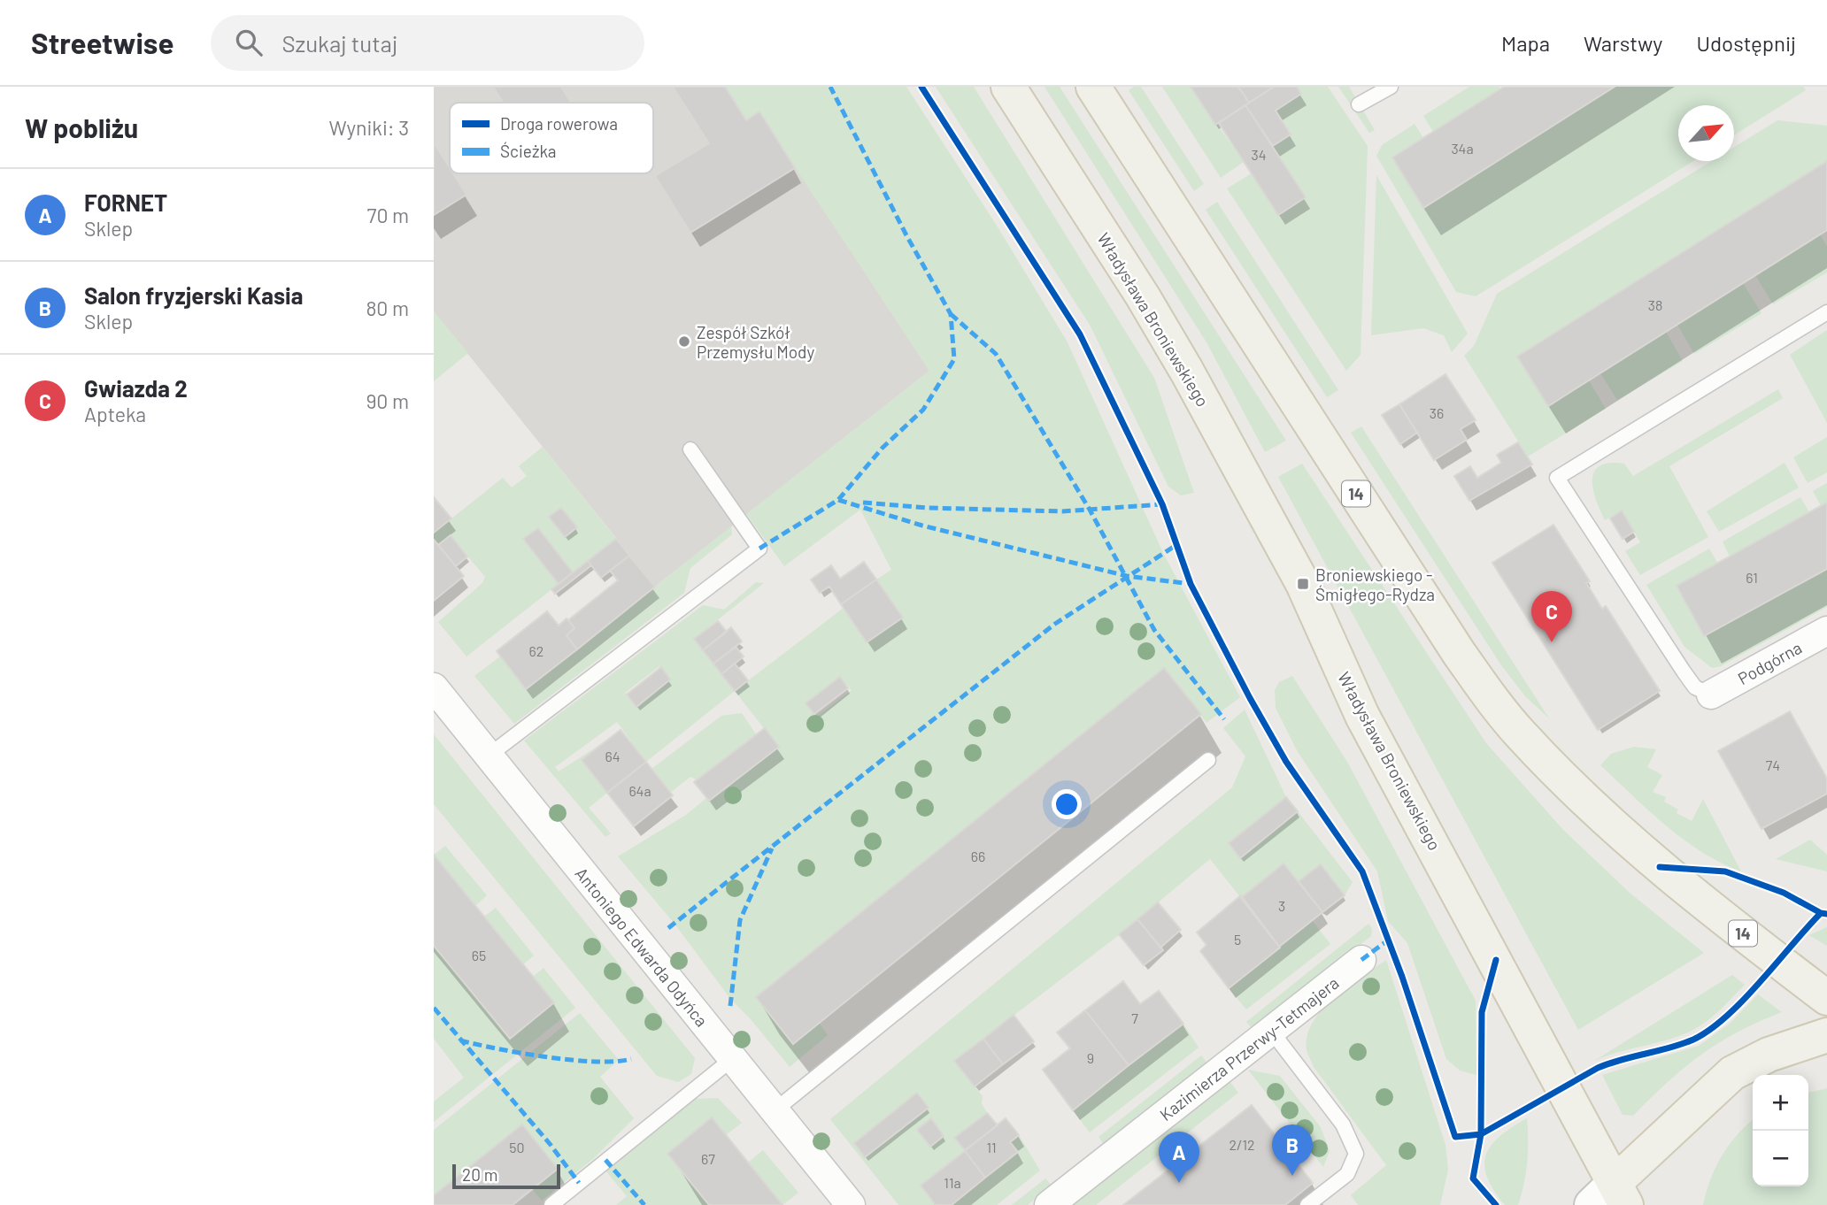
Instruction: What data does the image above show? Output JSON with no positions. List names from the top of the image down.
{
  "streets": {
    "main road": ["Władysława Broniewskiego", "14"],
    "street": ["Podgórna", "Antoniego Edwarda Odyńca", "Kazimierza Przerwy-Tetmajera"]
  },
  "places": {
    "other": ["Zespół Szkół Przemysłu Mody"],
    "transit": ["Broniewskiego - Śmigłego-Rydza"]
  },
  "house_numbers": [
    "34a",
    "34",
    "38",
    "36",
    "61",
    "62",
    "64",
    "74",
    "64a",
    "66",
    "3",
    "5",
    "65",
    "7",
    "9",
    "2/12",
    "50",
    "11",
    "67",
    "11a"
  ],
  "legend": ["Droga rowerowa", "Ścieżka"],
  "scale_bar": "20 m",
  "north": "top right",
  "page": {
    "header": "Streetwise",
    "search": "Szukaj tutaj",
    "nav": ["Mapa", "Warstwy", "Udostępnij"],
    "heading": ["W pobliżu", "Wyniki: 3"],
    "list": [
      {
        "mark": "A",
        "name": "FORNET",
        "note": "Sklep",
        "value": "70 m"
      },
      {
        "mark": "B",
        "name": "Salon fryzjerski Kasia",
        "note": "Sklep",
        "value": "80 m"
      },
      {
        "mark": "C",
        "name": "Gwiazda 2",
        "note": "Apteka",
        "value": "90 m"
      }
    ],
    "pins": ["C", "B", "A"],
    "map_buttons": ["+", "−"],
    "scale": "20 m"
  }
}
